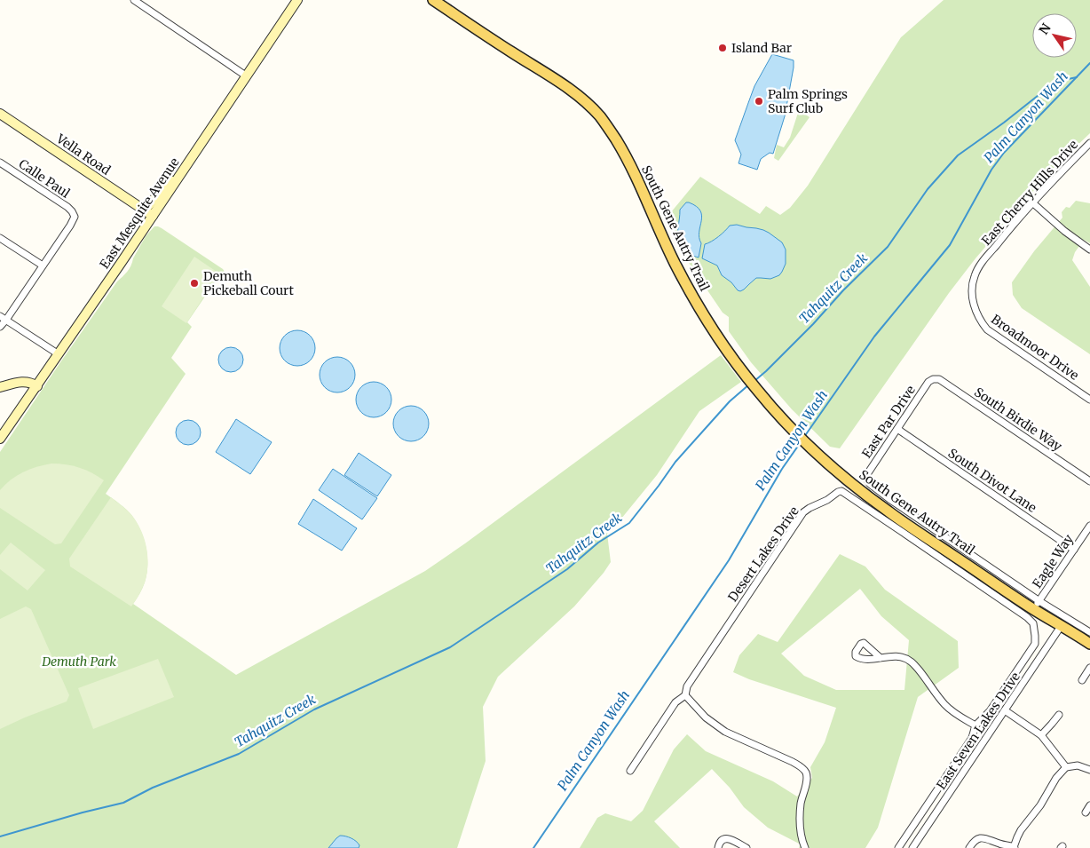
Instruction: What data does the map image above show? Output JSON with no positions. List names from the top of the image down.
{
  "streets": {
    "main road": ["South Gene Autry Trail"],
    "street": [
      "Vella Road",
      "Calle Paul",
      "East Cherry Hills Drive",
      "East Mesquite Avenue",
      "Broadmoor Drive",
      "South Birdie Way",
      "East Par Drive",
      "South Divot Lane",
      "Desert Lakes Drive",
      "Eagle Way",
      "East Seven Lakes Drive"
    ]
  },
  "crossings": [
    ["Vella Road", "East Mesquite Avenue"],
    ["East Cherry Hills Drive", "Broadmoor Drive"],
    ["South Gene Autry Trail", "East Par Drive"],
    ["South Gene Autry Trail", "Eagle Way"],
    ["South Gene Autry Trail", "East Seven Lakes Drive"],
    ["South Birdie Way", "East Par Drive"],
    ["East Par Drive", "South Divot Lane"],
    ["South Divot Lane", "Eagle Way"]
  ],
  "water": ["Palm Canyon Wash", "Tahquitz Creek"],
  "parks": ["Demuth Park"],
  "places": ["Island Bar", "Palm Springs Surf Club", "Demuth Pickeball Court"],
  "north": "top left"
}
